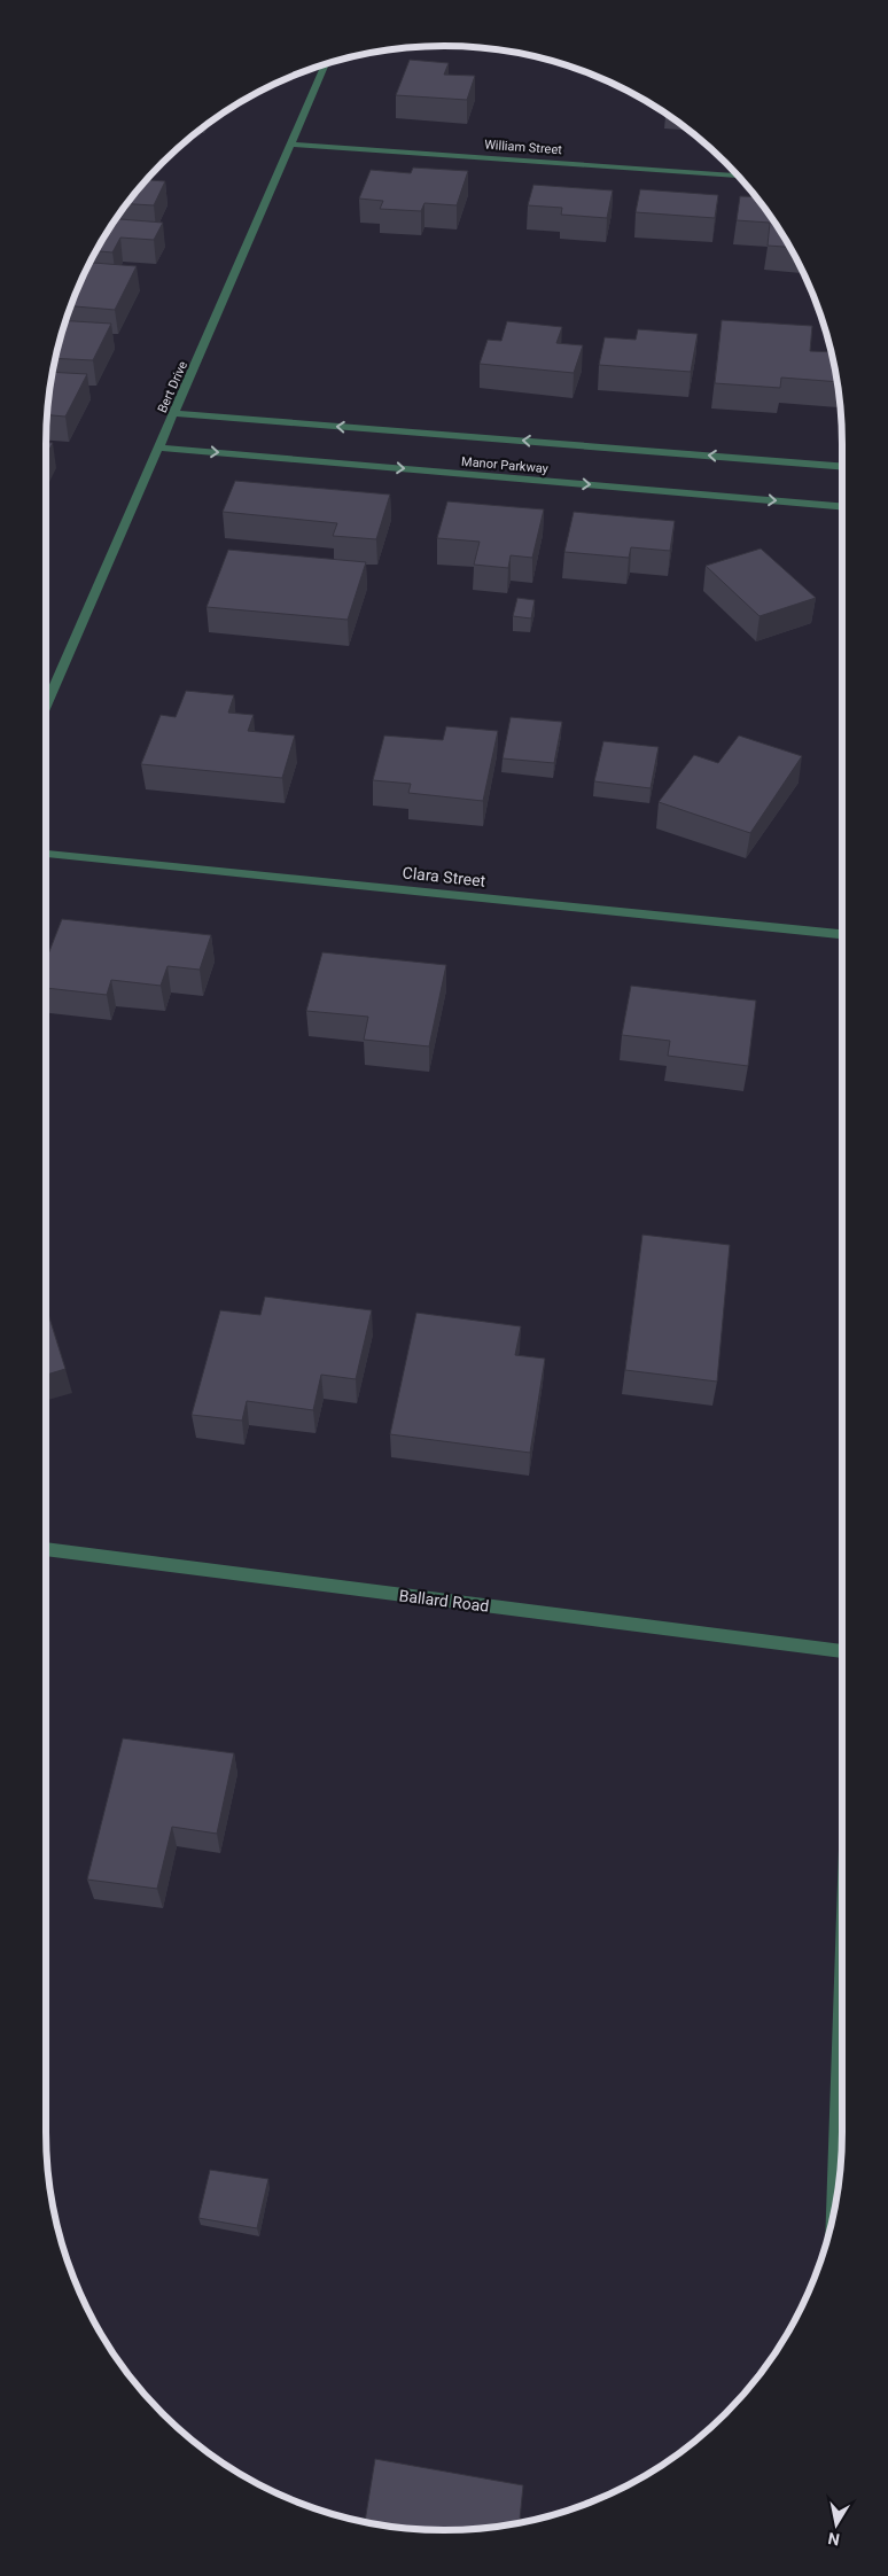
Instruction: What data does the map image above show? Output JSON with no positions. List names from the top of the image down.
{
  "streets": {
    "street": [
      "William Street",
      "Bert Drive",
      "Manor Parkway",
      "Clara Street",
      "Ballard Road"
    ]
  },
  "crossings": [
    ["William Street", "Bert Drive"],
    ["Bert Drive", "Manor Parkway"]
  ],
  "north": "bottom"
}
